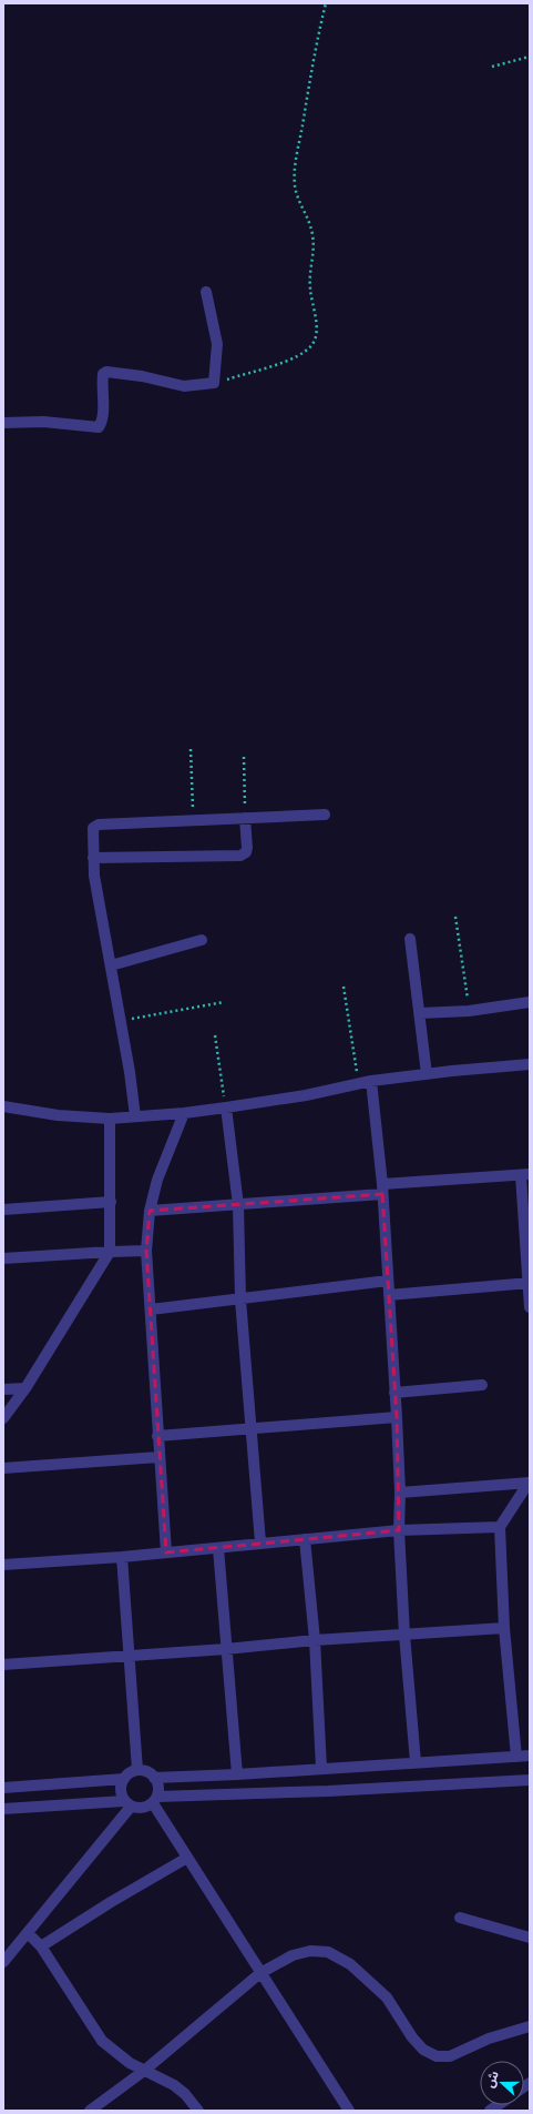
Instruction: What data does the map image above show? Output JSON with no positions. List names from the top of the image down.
{
  "north": "left"
}
